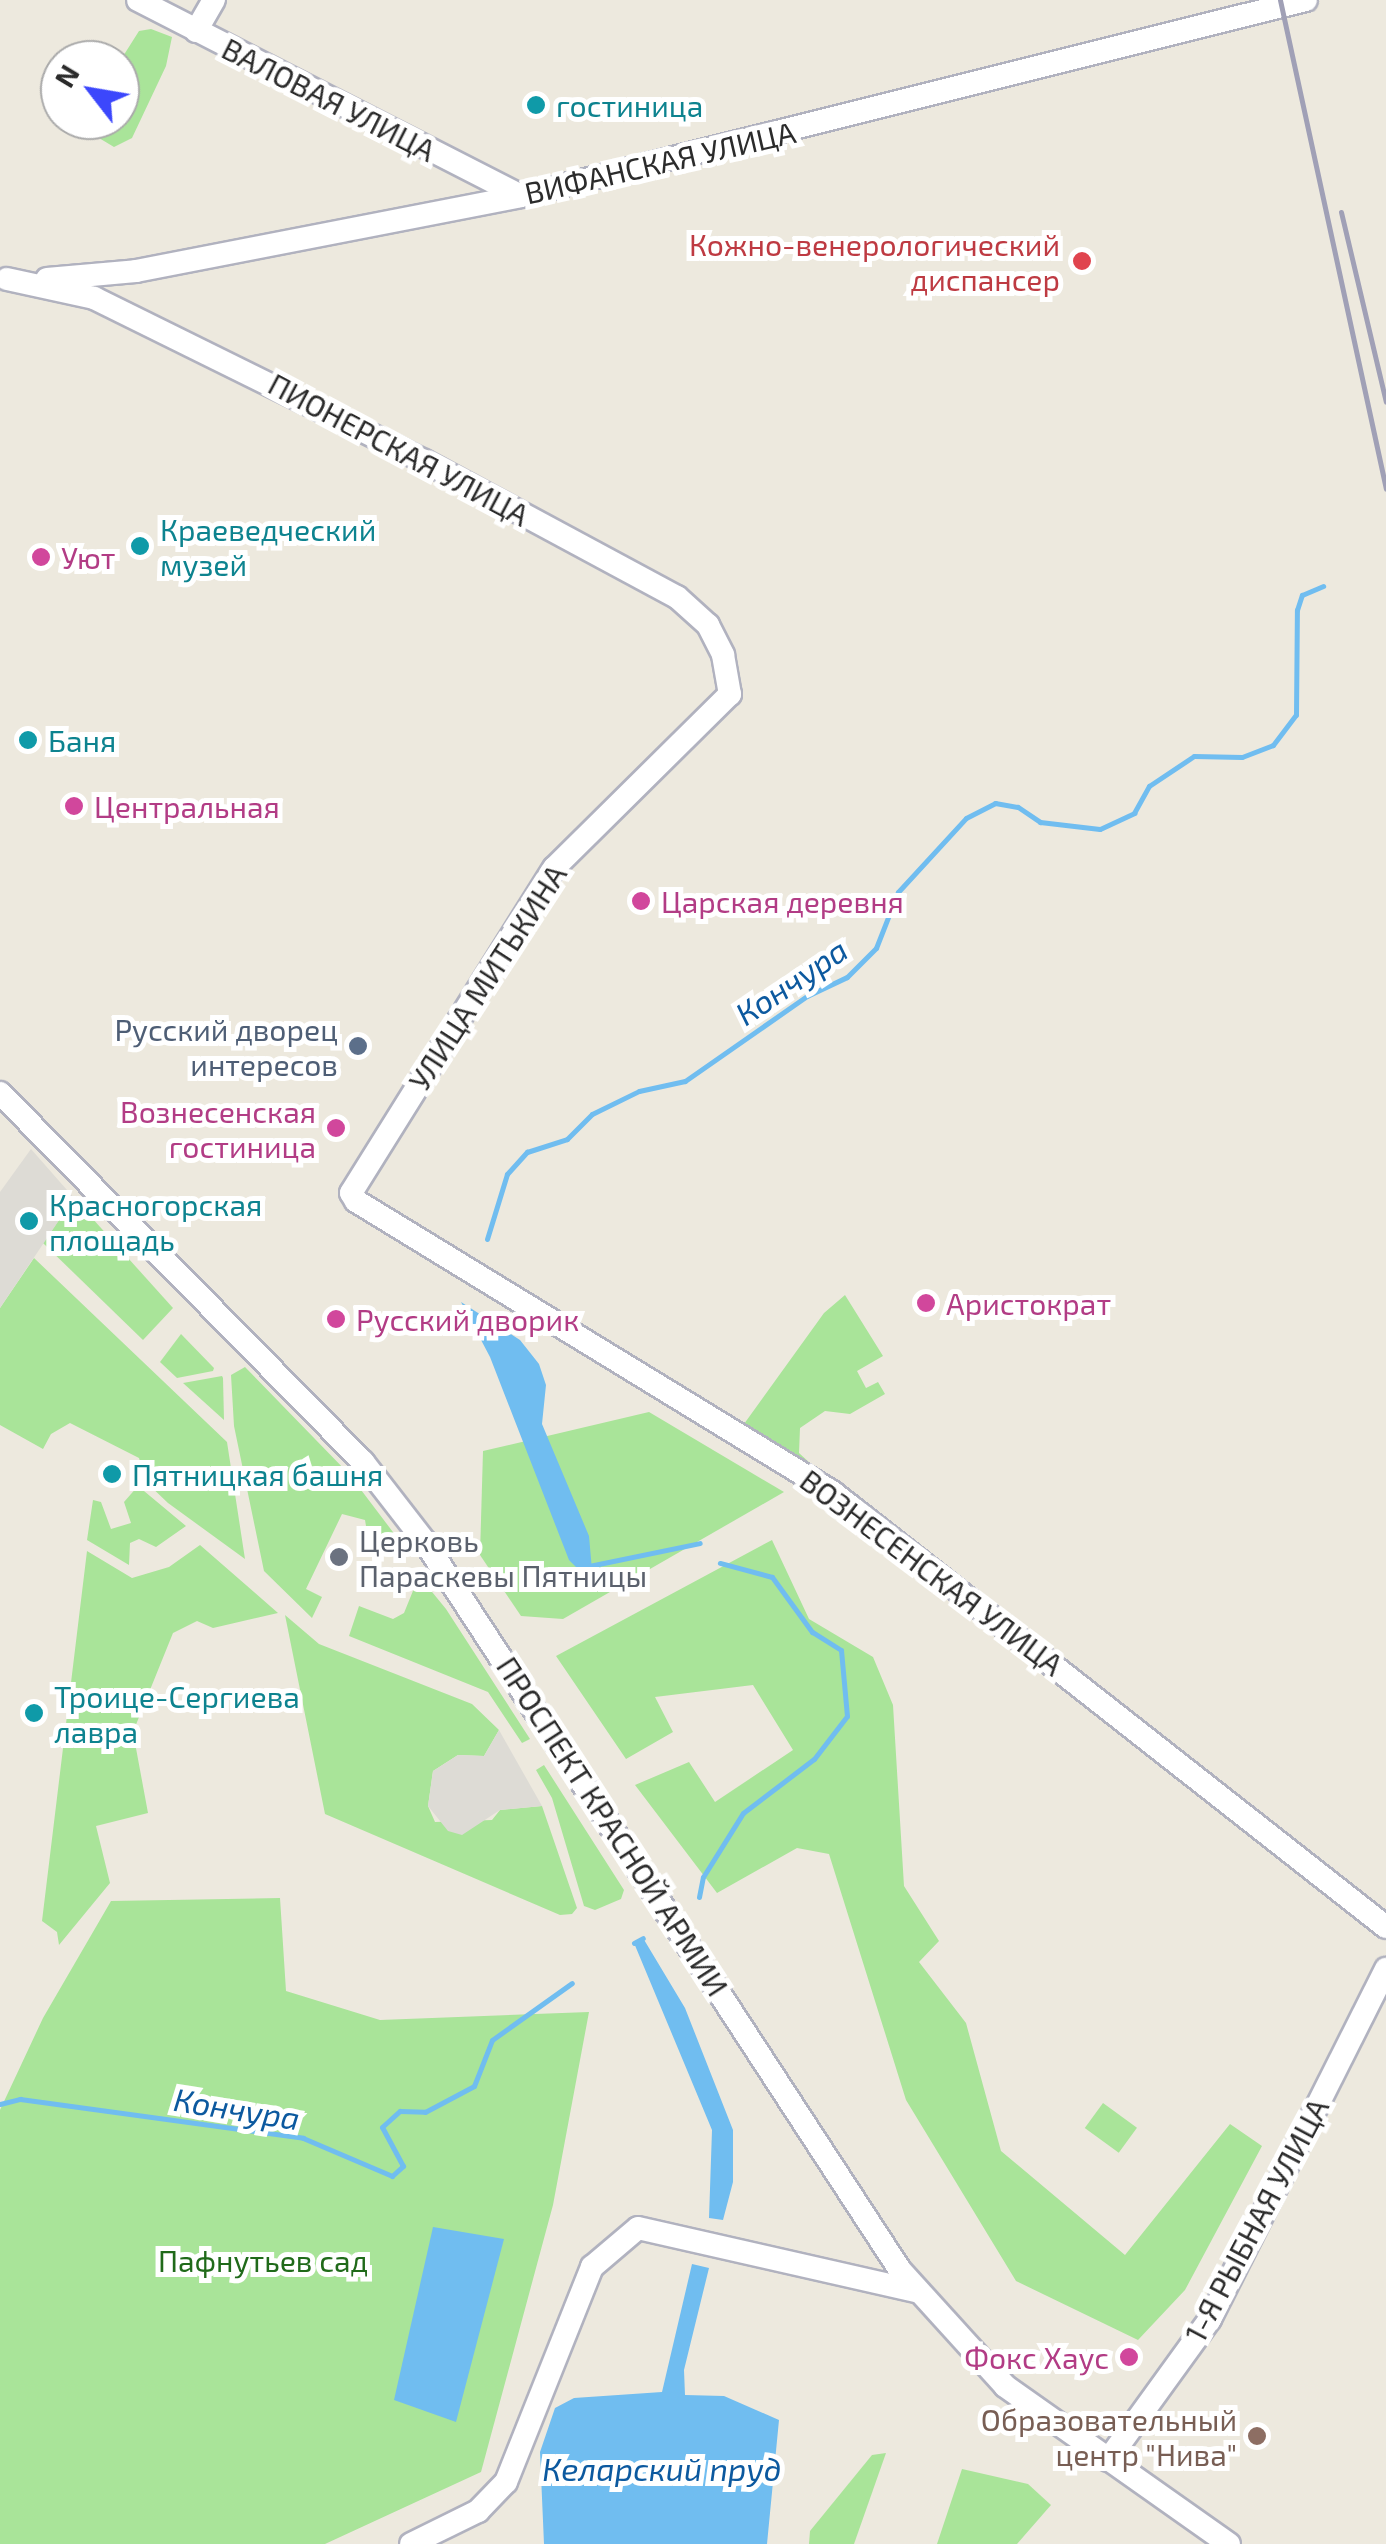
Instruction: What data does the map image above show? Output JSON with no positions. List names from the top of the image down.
{
  "streets": {
    "main road": [
      "ВАЛОВАЯ УЛИЦА",
      "ВИФАНСКАЯ УЛИЦА",
      "ПИОНЕРСКАЯ УЛИЦА",
      "УЛИЦА МИТЬКИНА",
      "ВОЗНЕСЕНСКАЯ УЛИЦА",
      "ПРОСПЕКТ КРАСНОЙ АРМИИ",
      "1-Я РЫБНАЯ УЛИЦА"
    ]
  },
  "crossings": [
    ["ВАЛОВАЯ УЛИЦА", "ВИФАНСКАЯ УЛИЦА"],
    ["ВИФАНСКАЯ УЛИЦА", "ПИОНЕРСКАЯ УЛИЦА"],
    ["ПИОНЕРСКАЯ УЛИЦА", "УЛИЦА МИТЬКИНА"],
    ["УЛИЦА МИТЬКИНА", "ВОЗНЕСЕНСКАЯ УЛИЦА"],
    ["ПРОСПЕКТ КРАСНОЙ АРМИИ", "1-Я РЫБНАЯ УЛИЦА"]
  ],
  "water": ["Кончура", "Келарский пруд"],
  "parks": ["Пафнутьев сад"],
  "places": [
    "гостиница",
    "Кожно-венерологический диспансер",
    "Краеведческий музей",
    "Уют",
    "Баня",
    "Центральная",
    "Царская деревня",
    "Русский дворец интересов",
    "Вознесенская гостиница",
    "Красногорская площадь",
    "Аристoкрат",
    "Русский дворик",
    "Пятницкая башня",
    "Церковь Параскевы Пятницы",
    "Троице-Сергиева лавра",
    "Фокс Хаус",
    "Образовательный центр \"Нива\""
  ],
  "north": "top left"
}
